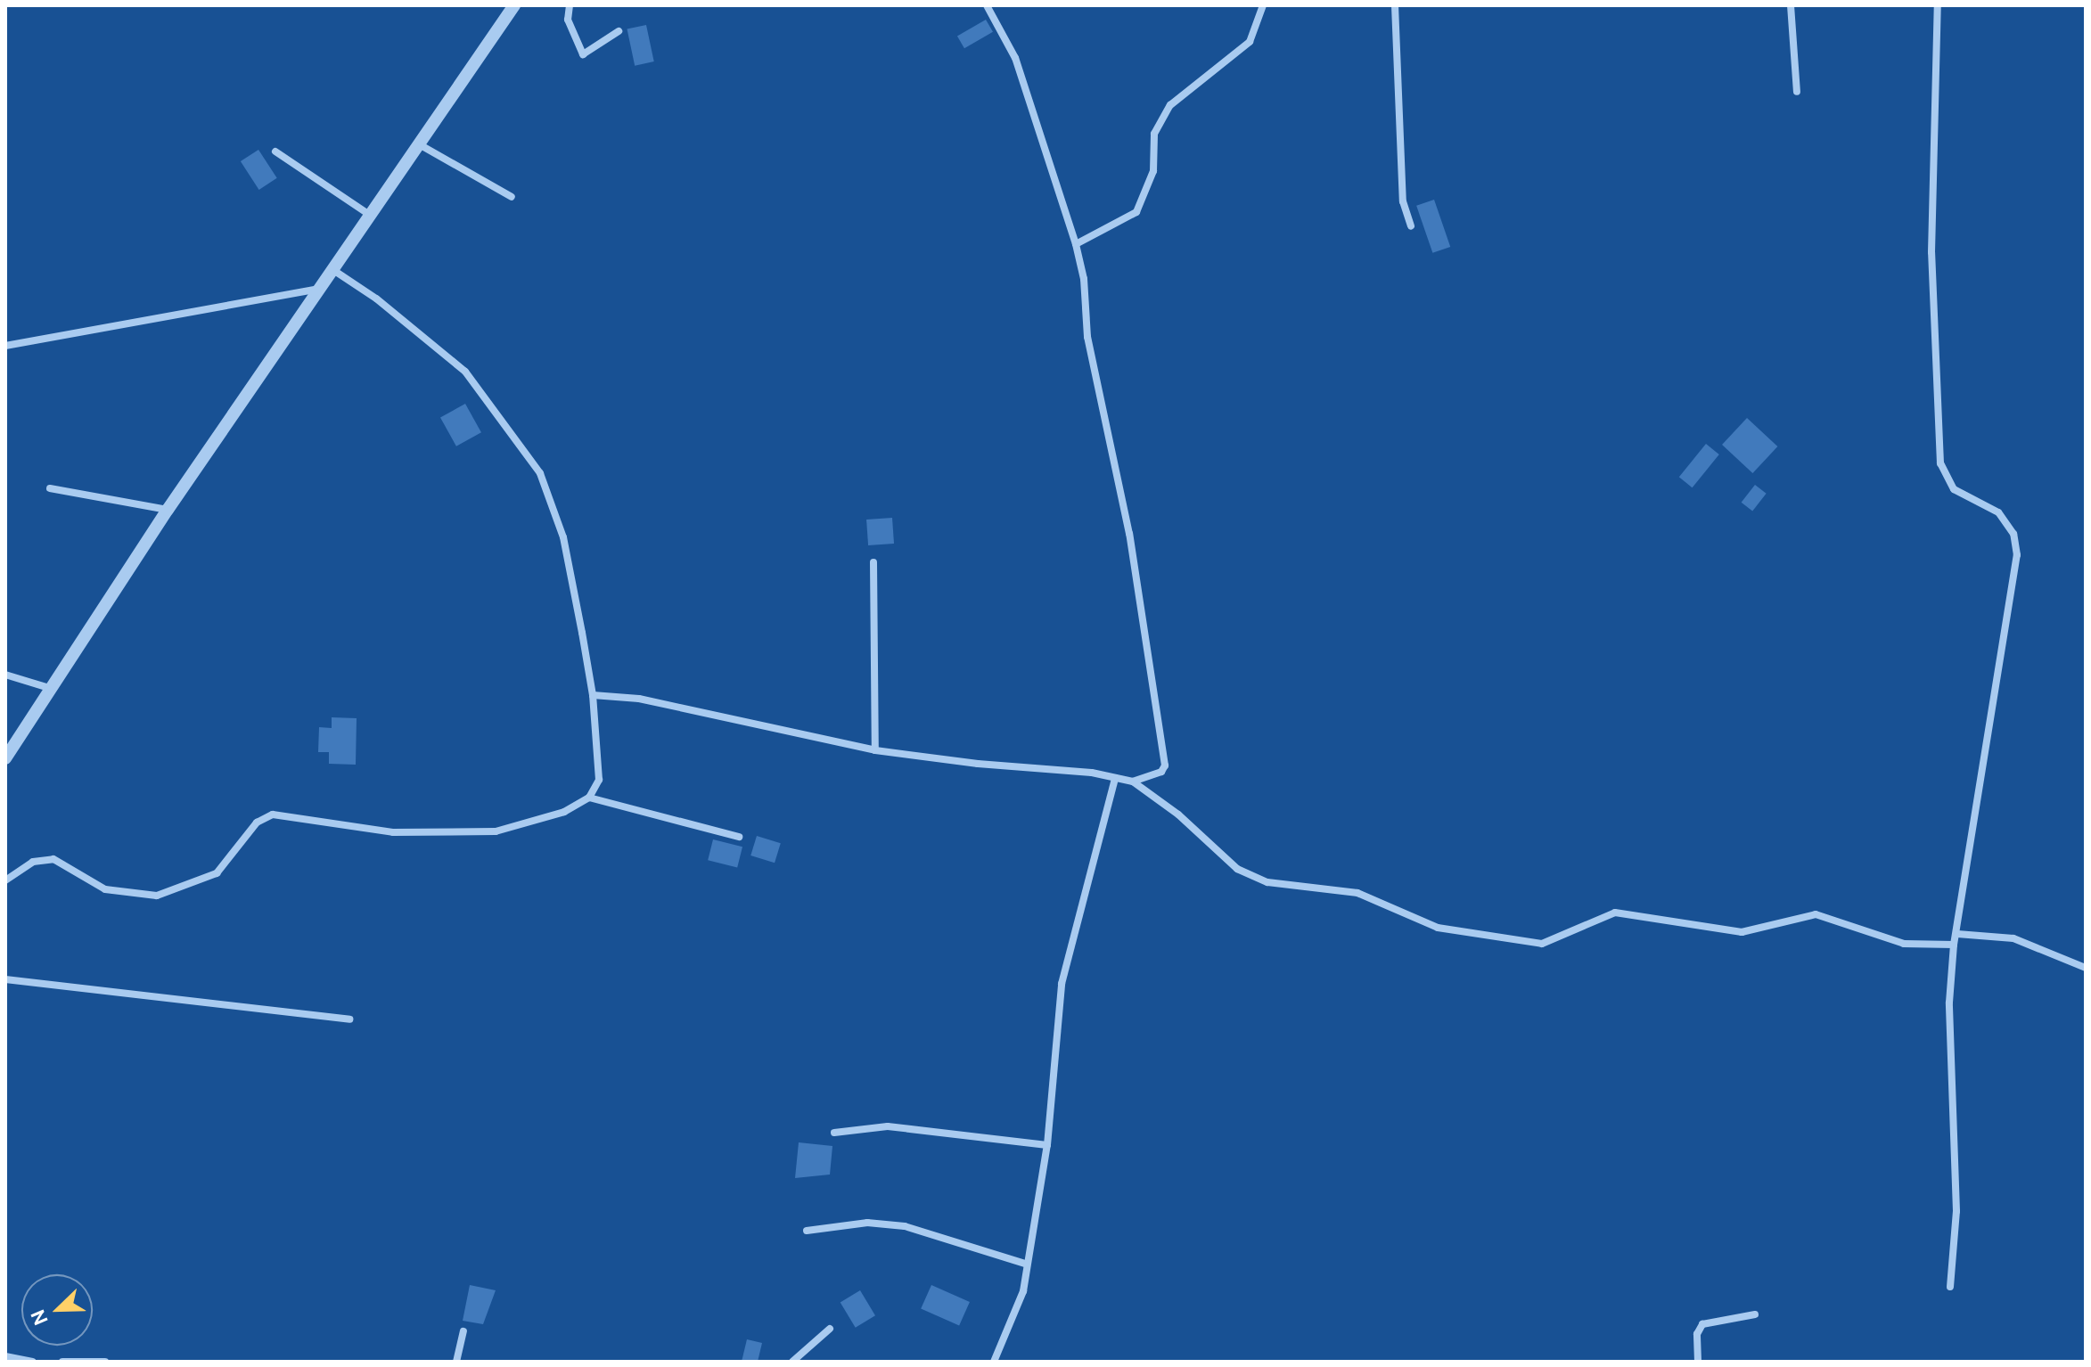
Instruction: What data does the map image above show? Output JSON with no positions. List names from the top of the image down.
{
  "north": "bottom left"
}
